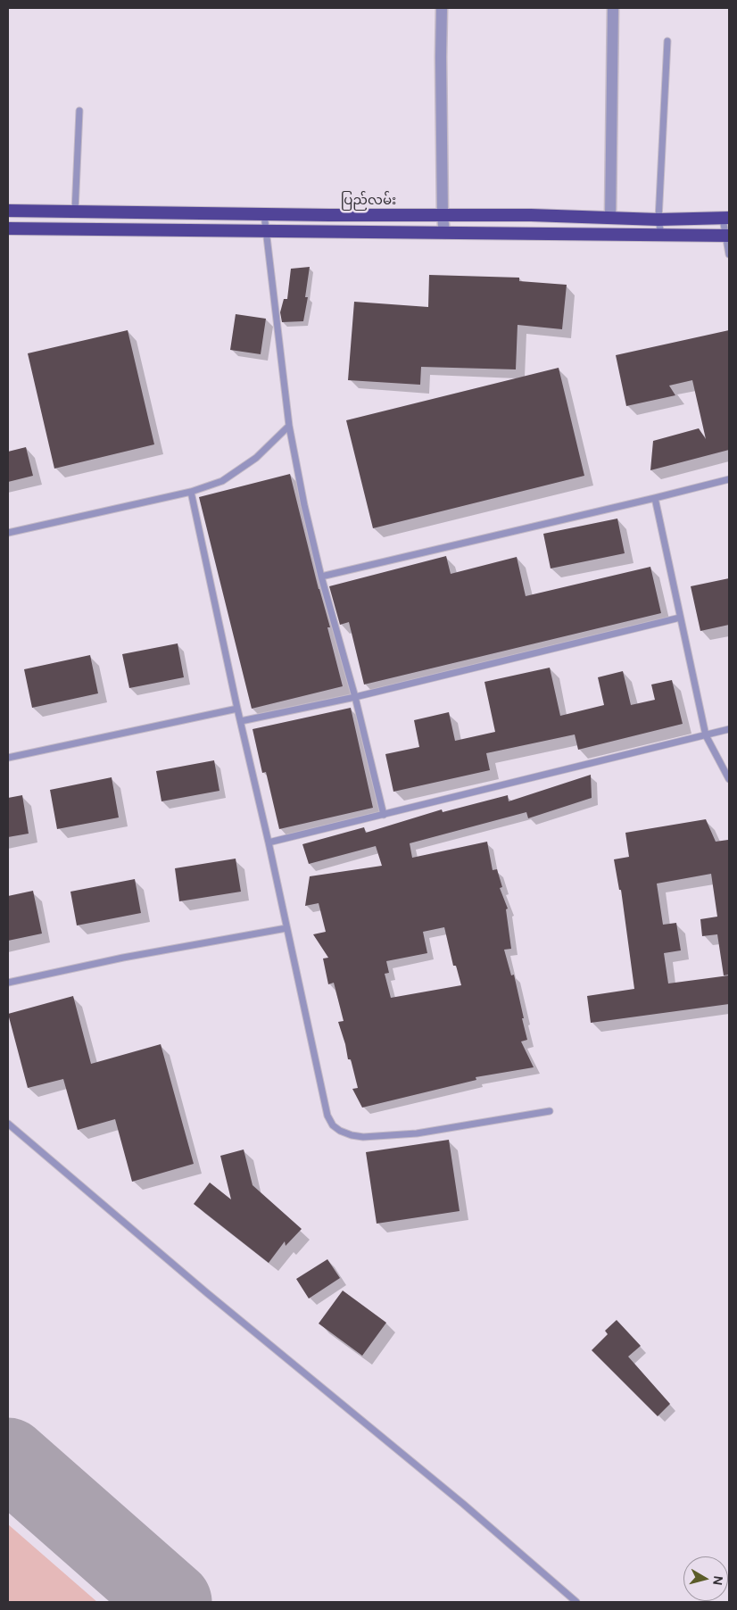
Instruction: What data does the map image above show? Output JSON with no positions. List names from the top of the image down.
{
  "streets": {
    "highway": ["ပြည်လမ်း"]
  },
  "north": "right"
}
